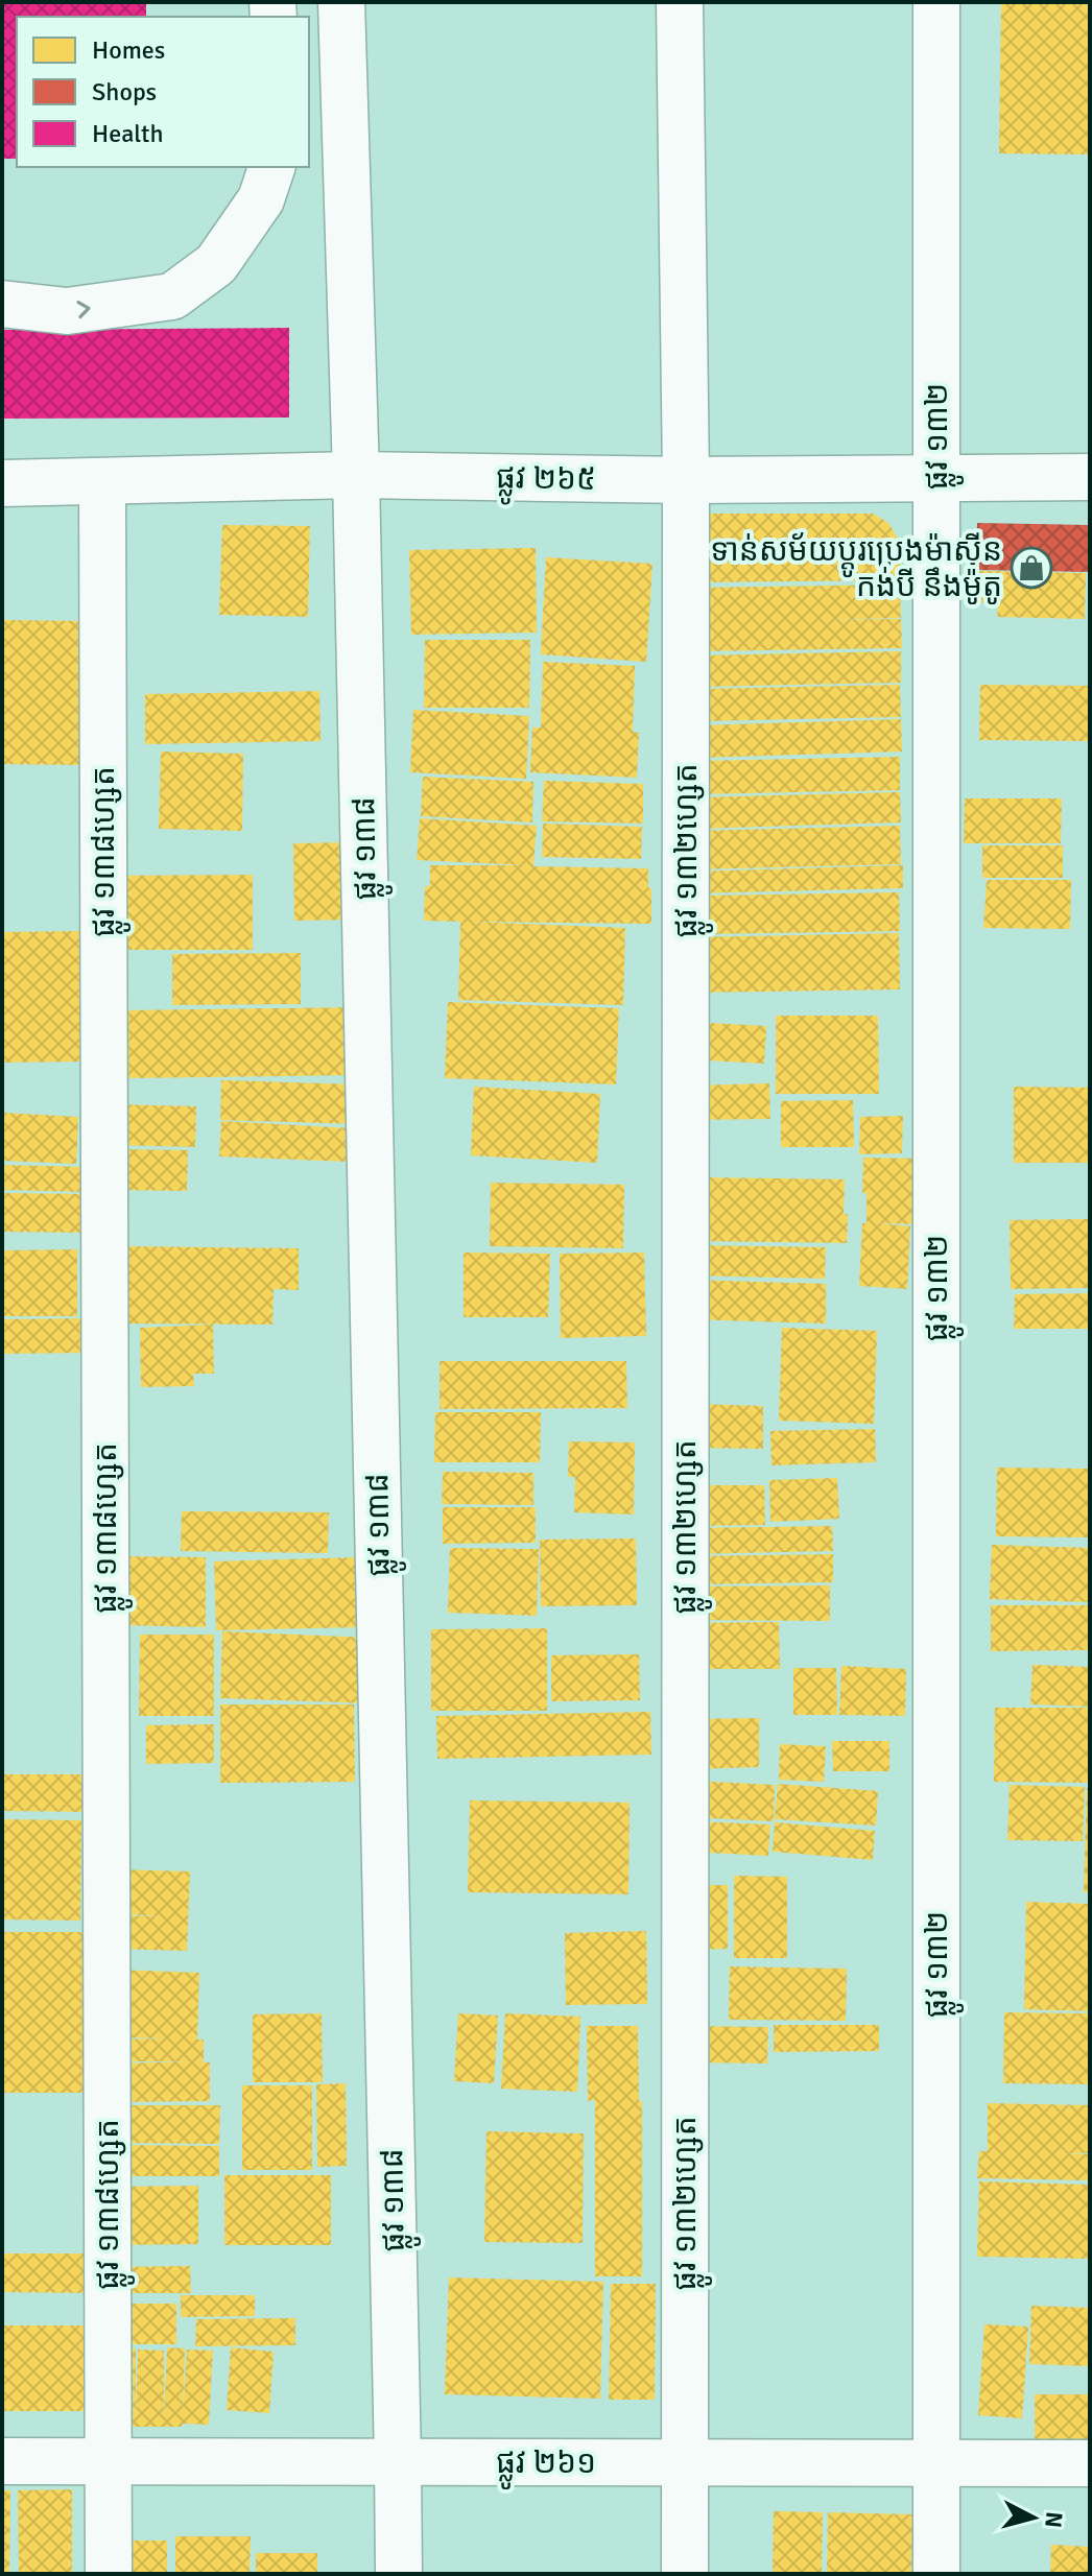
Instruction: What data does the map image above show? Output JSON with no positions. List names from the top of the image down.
{
  "streets": {
    "street": [
      "ផ្លូវ ១៣២",
      "ផ្លូវ ២៦៥",
      "ផ្លូវ ១៣៨",
      "ផ្លូវ ១៣២ហ្សេត",
      "ផ្លូវ ១៣៨ហ្សេត",
      "ផ្លូវ ២៦១"
    ]
  },
  "crossings": [
    ["ផ្លូវ ១៣២", "ផ្លូវ ២៦៥"],
    ["ផ្លូវ ១៣២", "ផ្លូវ ២៦១"],
    ["ផ្លូវ ២៦៥", "ផ្លូវ ១៣៨"],
    ["ផ្លូវ ២៦៥", "ផ្លូវ ១៣២ហ្សេត"],
    ["ផ្លូវ ២៦៥", "ផ្លូវ ១៣៨ហ្សេត"],
    ["ផ្លូវ ១៣៨", "ផ្លូវ ២៦១"],
    ["ផ្លូវ ១៣២ហ្សេត", "ផ្លូវ ២៦១"],
    ["ផ្លូវ ១៣៨ហ្សេត", "ផ្លូវ ២៦១"]
  ],
  "places": {
    "shop": ["ទាន់សម័យប្តូរប្រេងម៉ាសុីន កង់បី នឹងម៉ូតូ"]
  },
  "legend": ["Homes", "Shops", "Health"],
  "north": "right"
}
